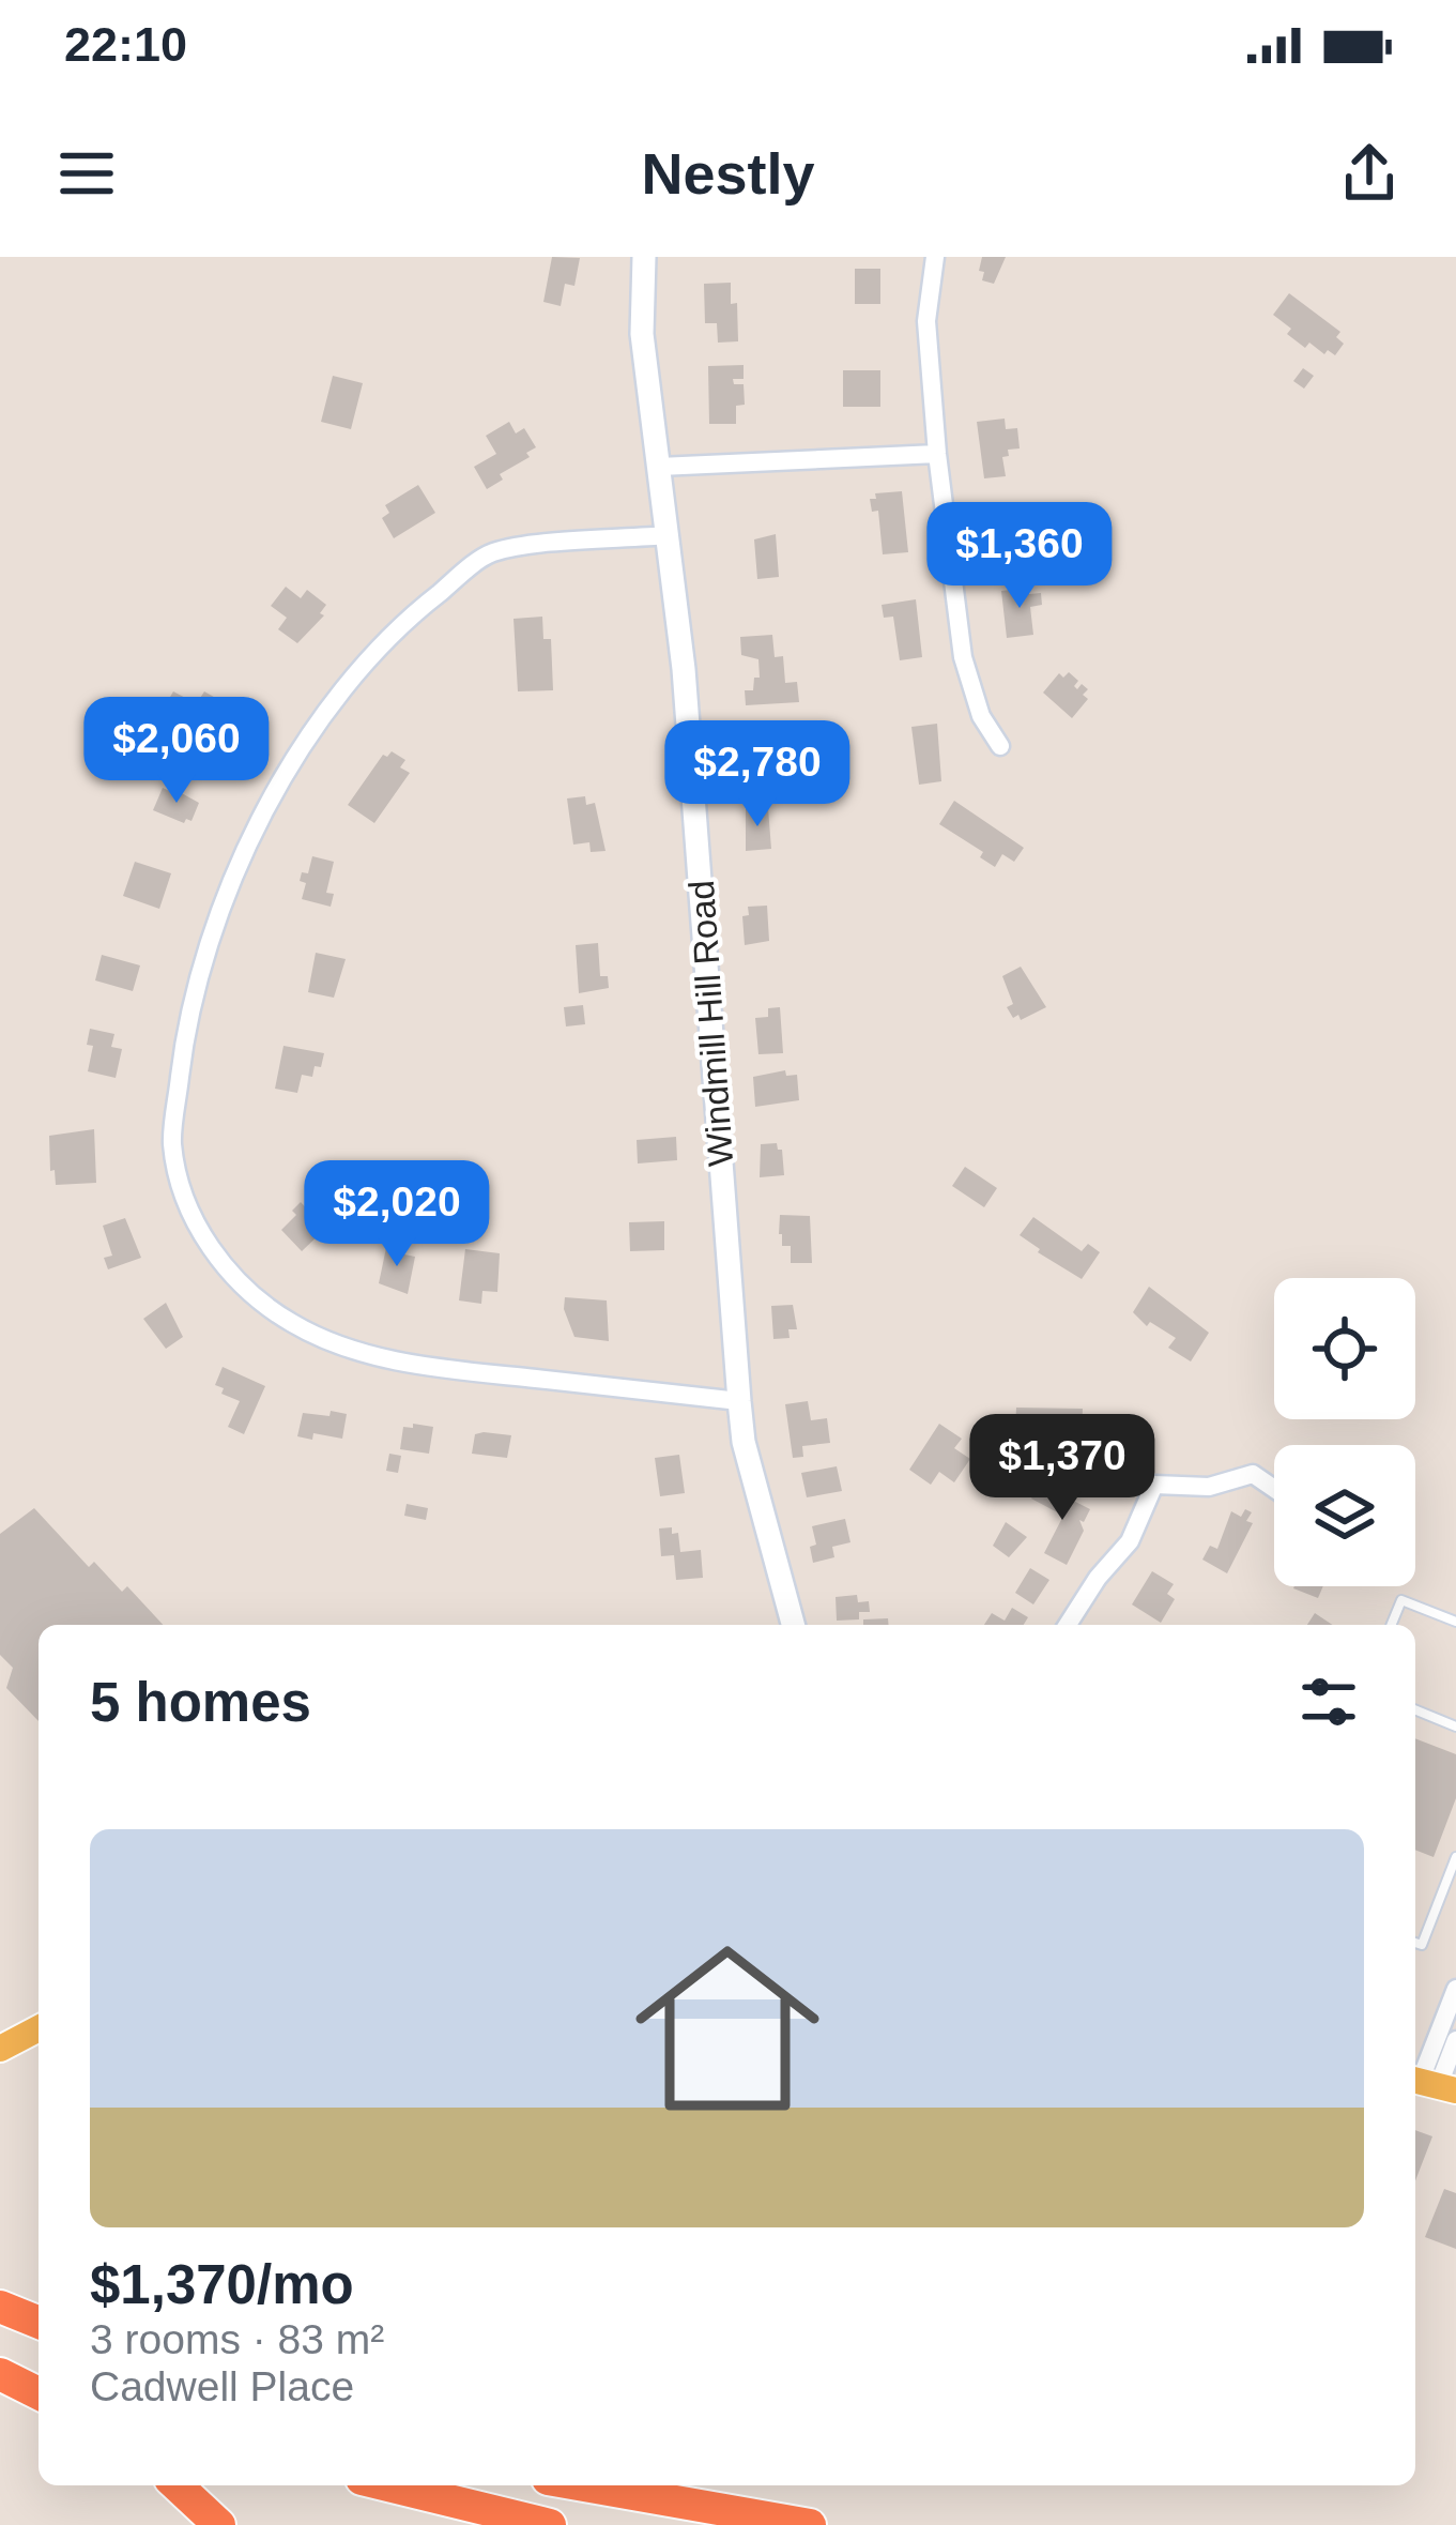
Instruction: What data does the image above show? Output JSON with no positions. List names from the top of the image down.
{
  "streets": {
    "street": ["Windmill Hill Road"]
  },
  "page": {
    "status": "22:10",
    "header": "Nestly",
    "price": [
      "$1,360",
      "$2,060",
      "$2,780",
      "$2,020",
      "$1,370"
    ],
    "heading": "5 homes",
    "list": [
      {
        "name": "$1,370/mo",
        "note": "3 rooms · 83 m² · Cadwell Place"
      }
    ]
  }
}
